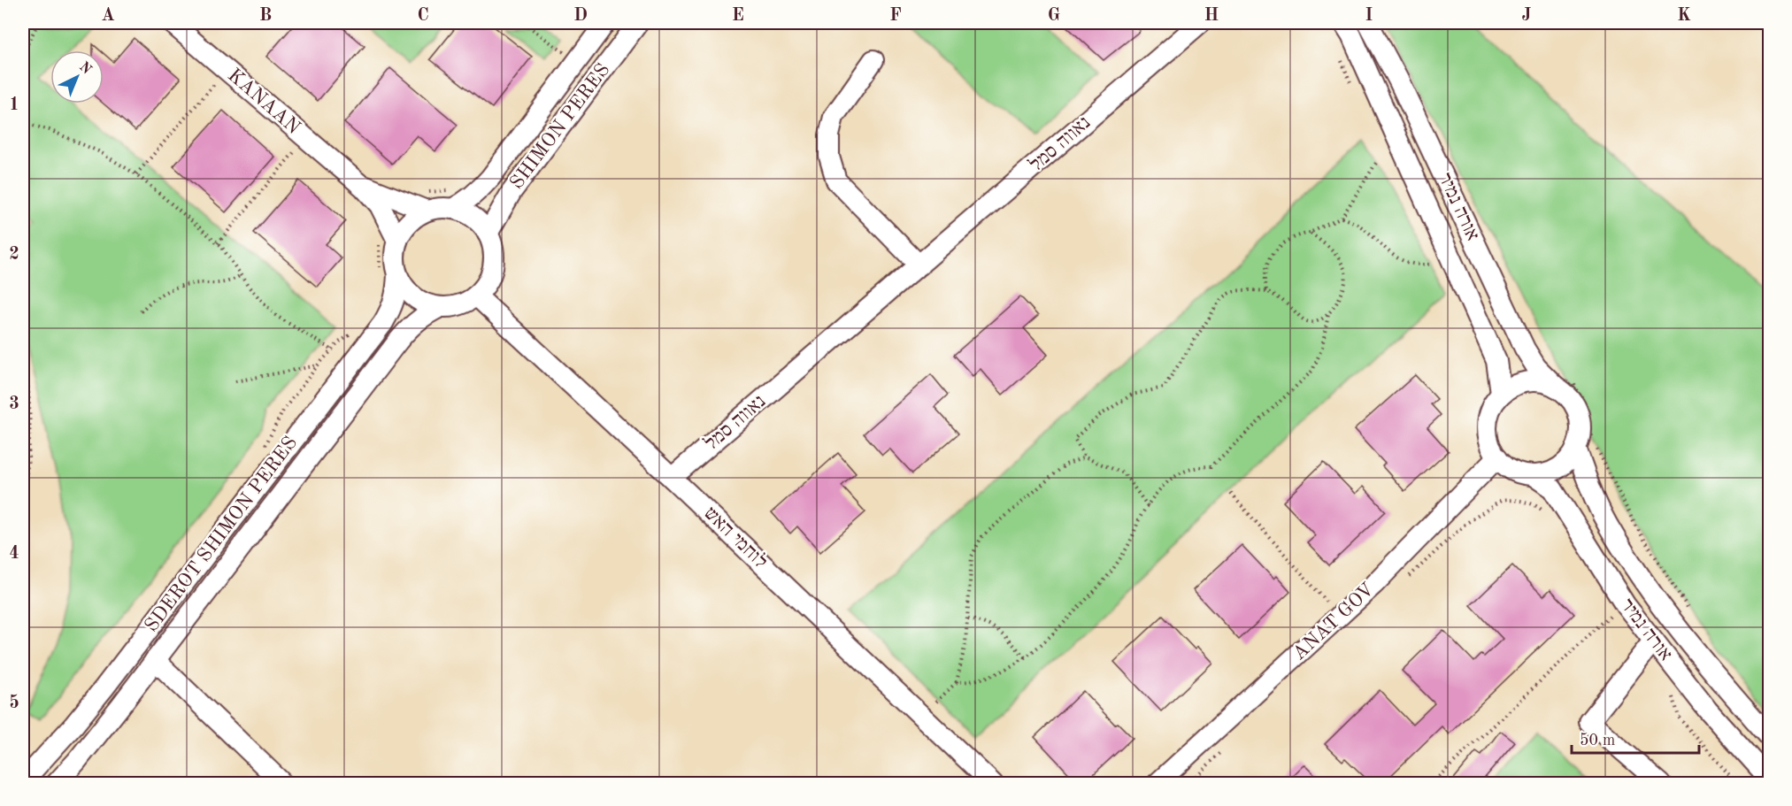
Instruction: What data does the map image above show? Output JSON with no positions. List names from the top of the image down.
{
  "streets": {
    "street": [
      "KANAAN",
      "SHIMON PERES",
      "נאווה סמל",
      "אורה נמיר",
      "SDEROT SHIMON PERES",
      "לוחמי האש",
      "ANAT GOV"
    ]
  },
  "crossings": [
    ["KANAAN", "SHIMON PERES"],
    ["KANAAN", "SDEROT SHIMON PERES"],
    ["KANAAN", "לוחמי האש"],
    ["SHIMON PERES", "SDEROT SHIMON PERES"],
    ["SHIMON PERES", "לוחמי האש"],
    ["נאווה סמל", "לוחמי האש"],
    ["אורה נמיר", "ANAT GOV"],
    ["SDEROT SHIMON PERES", "לוחמי האש"]
  ],
  "scale_bar": "50 m",
  "north": "top right",
  "grid": {
    "columns": [
      "A",
      "B",
      "C",
      "D",
      "E",
      "F",
      "G",
      "H",
      "I",
      "J",
      "K"
    ],
    "rows": [
      "1",
      "2",
      "3",
      "4",
      "5"
    ]
  }
}
